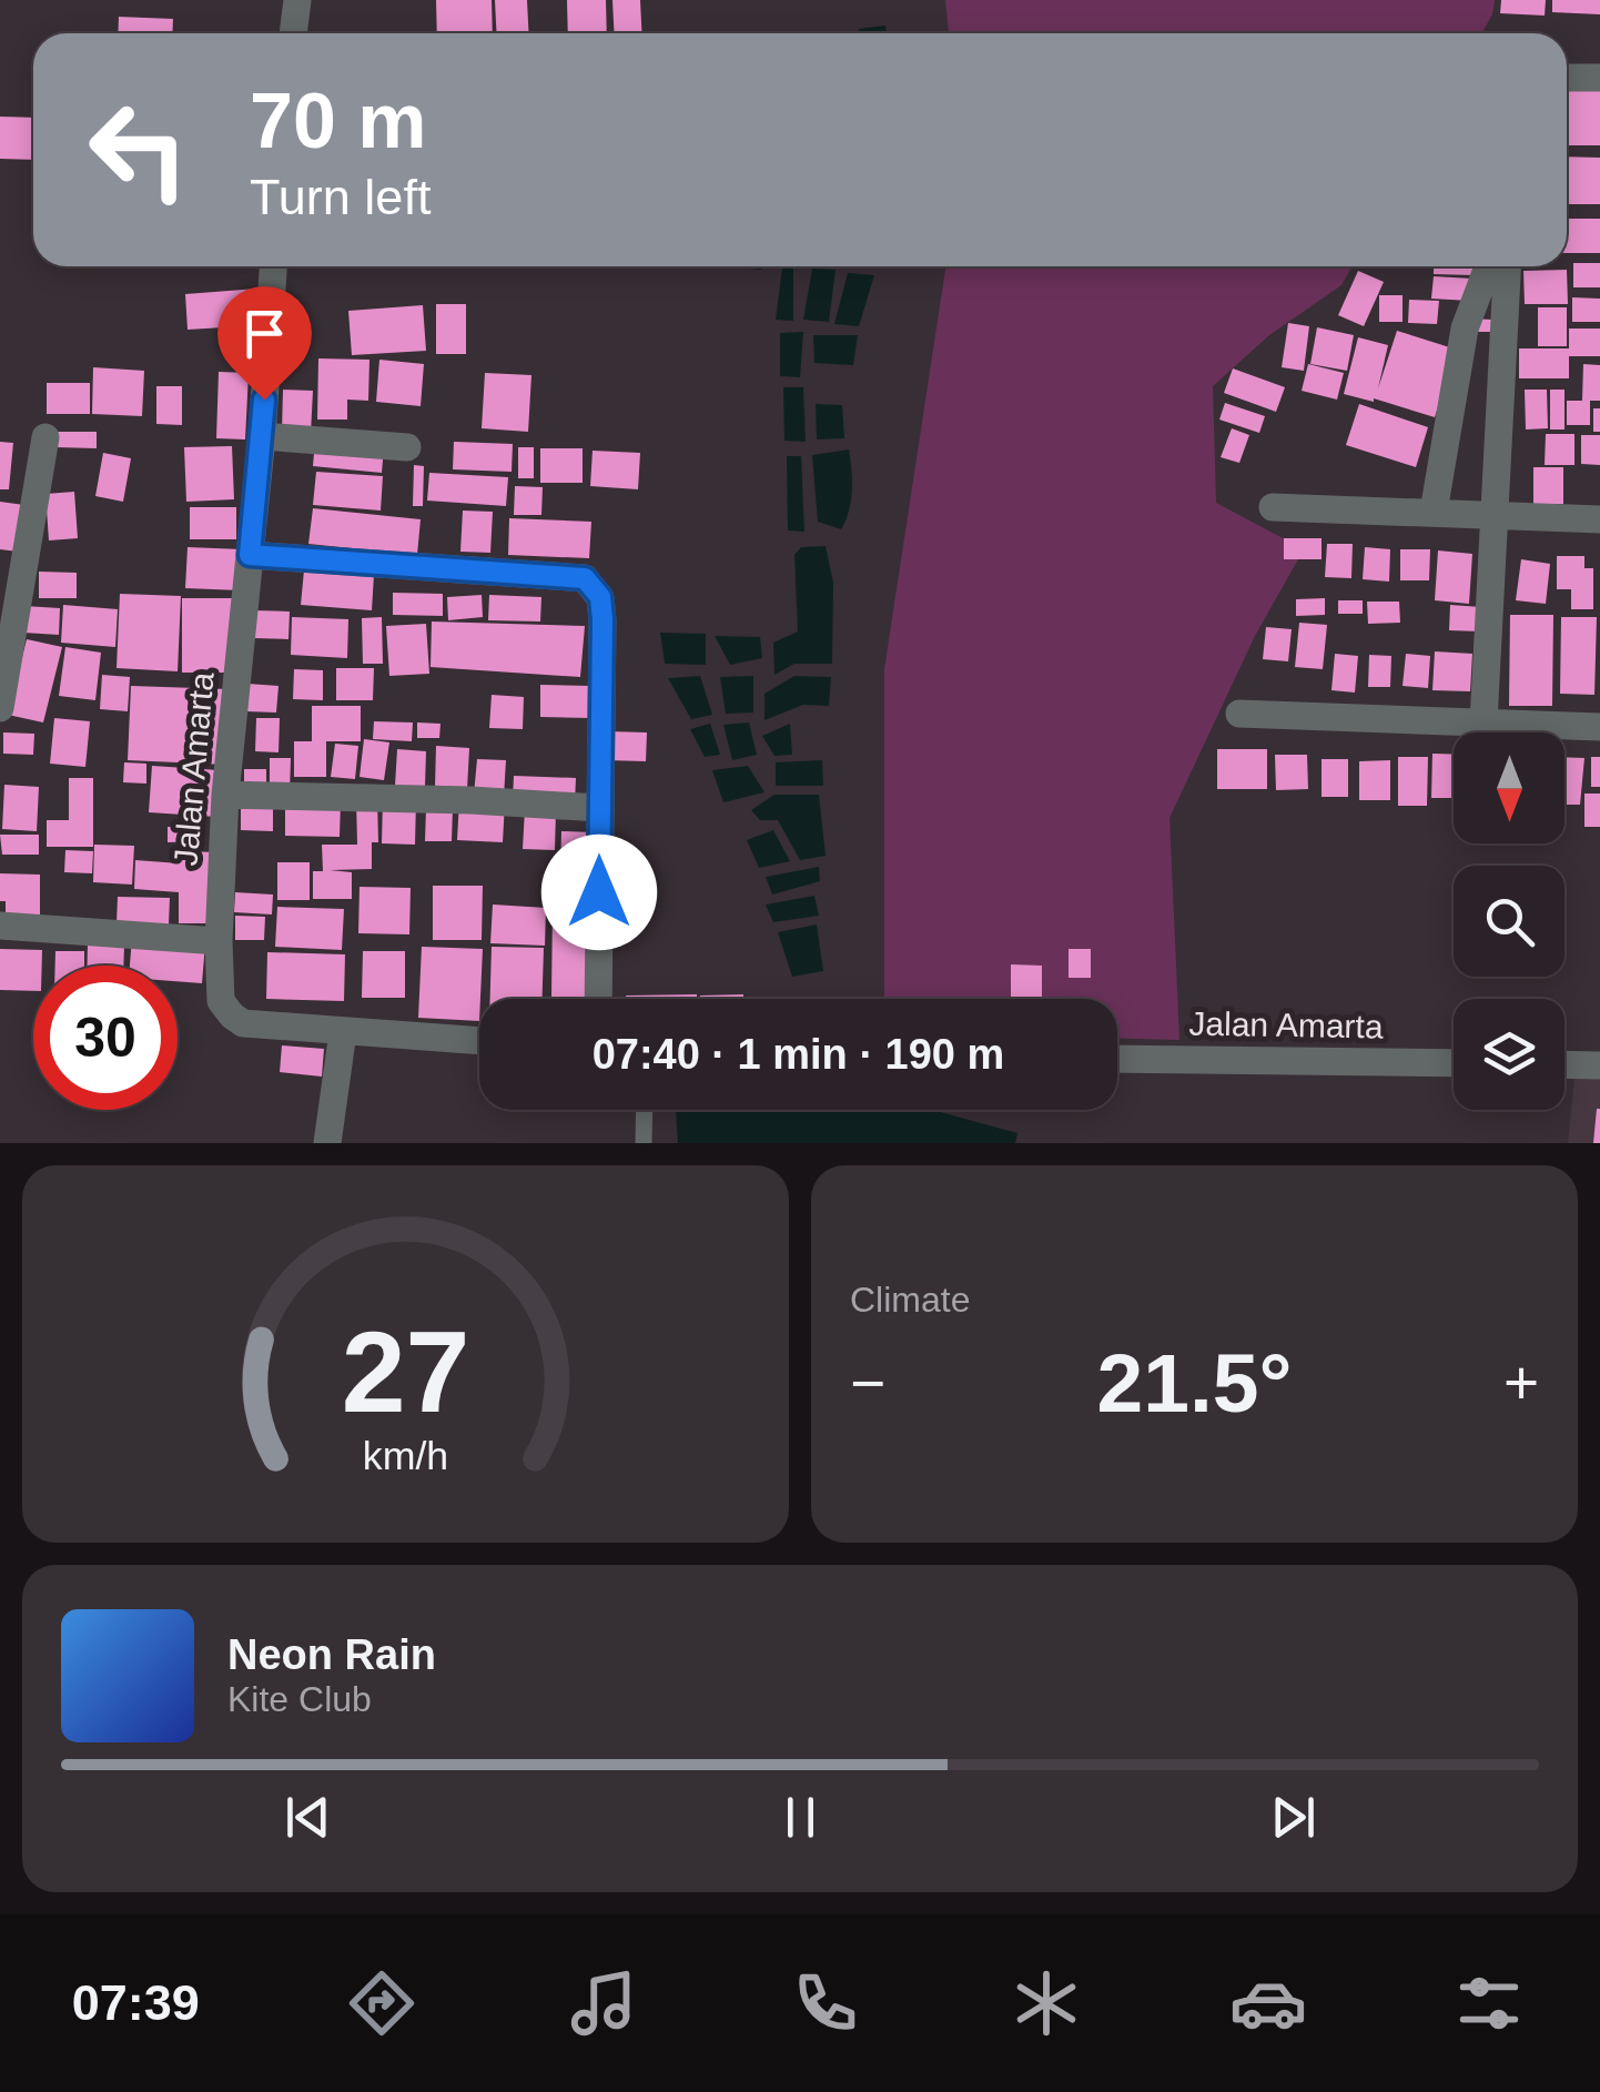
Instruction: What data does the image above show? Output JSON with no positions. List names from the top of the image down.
{
  "streets": {
    "street": ["Jalan Amarta"]
  },
  "north": "bottom",
  "page": {
    "turn": ["70 m", "Turn left"],
    "limit": "30",
    "trip": "07:40 · 1 min · 190 m",
    "tile": "Climate",
    "heat": ["−", "21.5°", "+"],
    "song": ["Neon Rain", "Kite Club"],
    "tabs": "07:39",
    "gauge": ["27", "km/h"]
  }
}
